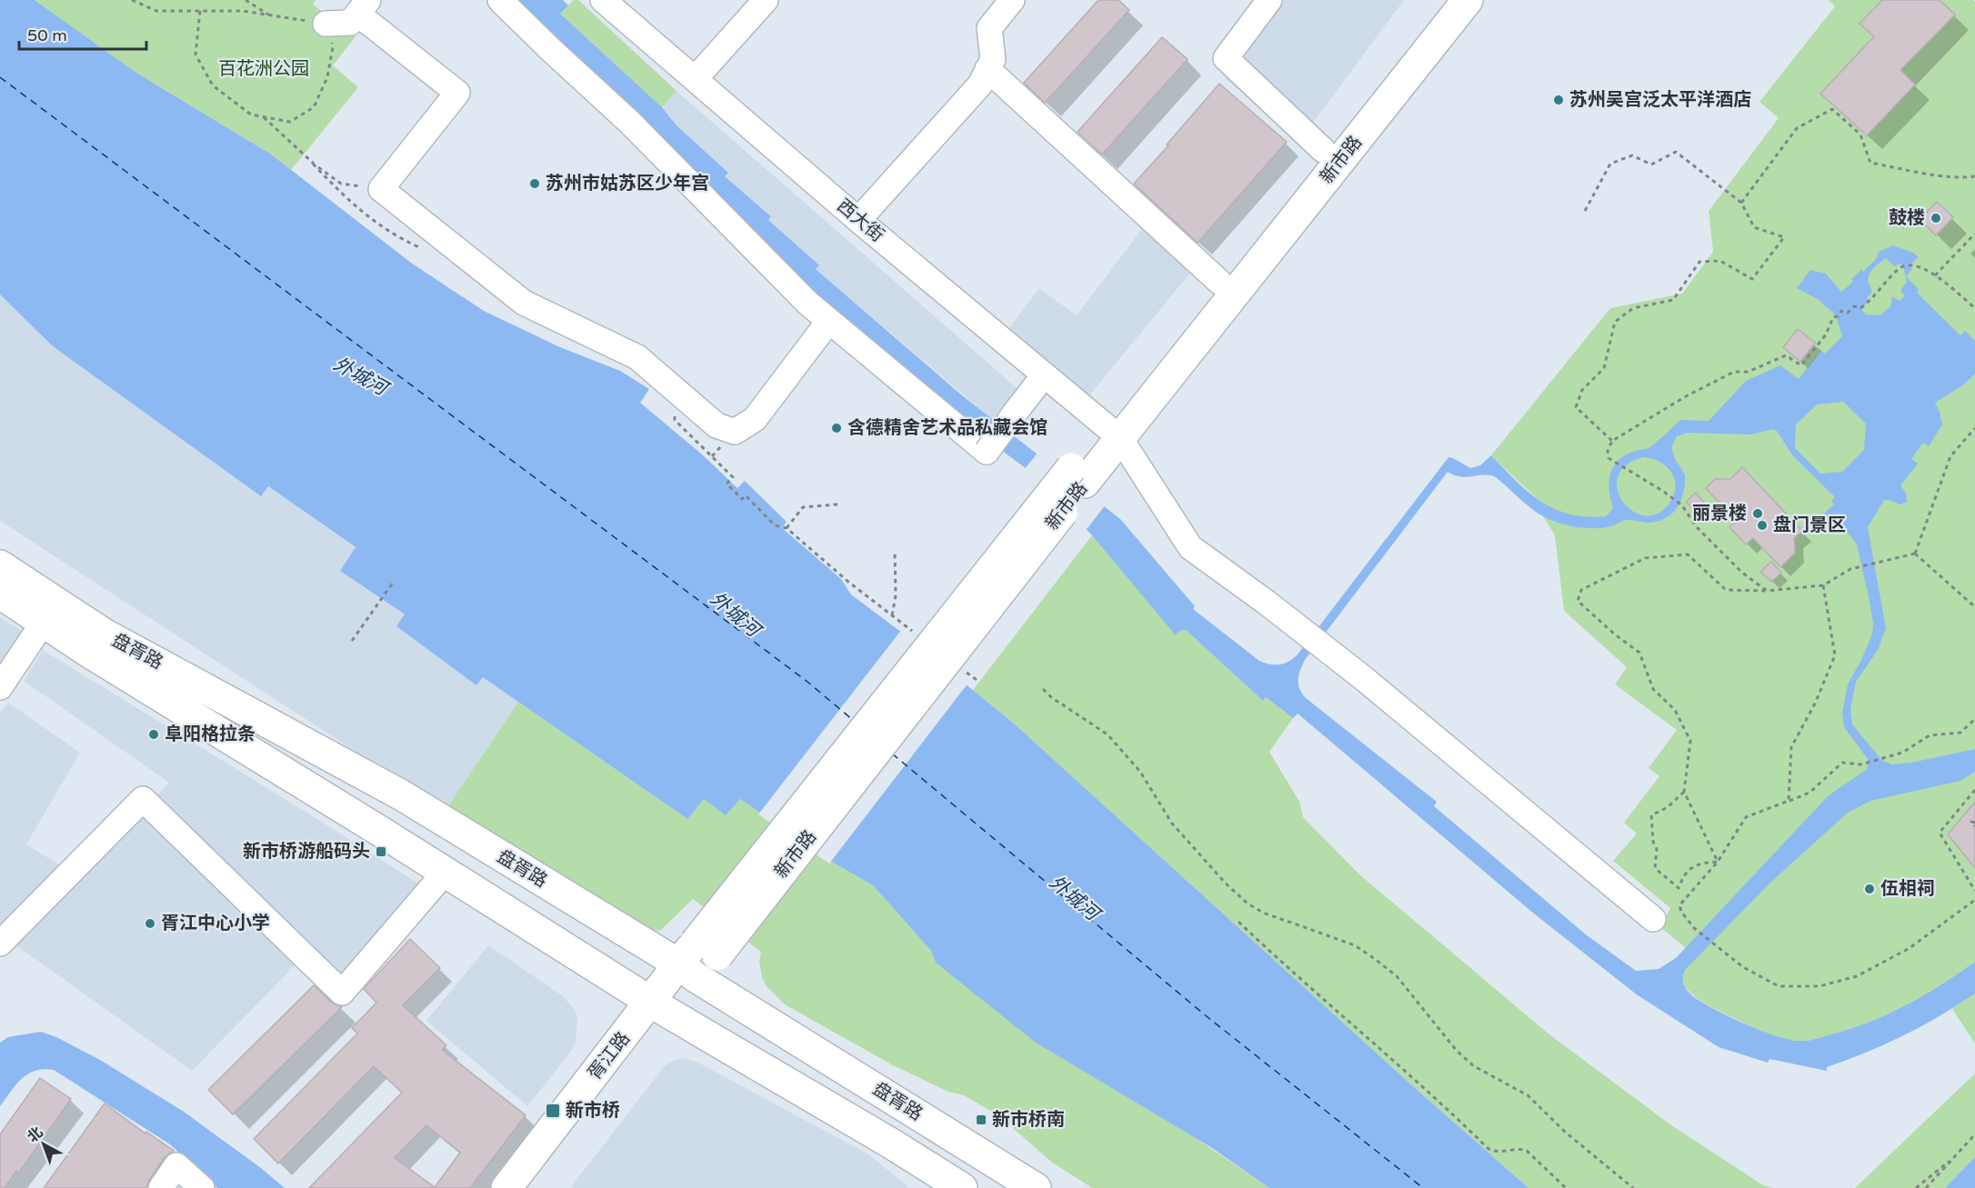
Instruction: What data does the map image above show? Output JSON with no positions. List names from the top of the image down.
{
  "streets": {
    "main road": ["新市路", "盘胥路", "胥江路"],
    "street": ["西大街"]
  },
  "crossings": [
    ["新市路", "西大街"],
    ["新市路", "盘胥路"],
    ["新市路", "胥江路"],
    ["盘胥路", "胥江路"]
  ],
  "water": ["外城河"],
  "parks": ["百花洲公园"],
  "places": {
    "other": [
      "苏州吴宫泛太平洋酒店",
      "苏州市姑苏区少年宫",
      "鼓楼",
      "含德精舍艺术品私藏会馆",
      "丽景楼",
      "盘门景区",
      "阜阳格拉条",
      "伍相祠",
      "胥江中心小学"
    ],
    "transit": ["新市桥游船码头", "新市桥", "新市桥南"]
  },
  "scale_bar": "50 m",
  "north": "top left"
}
